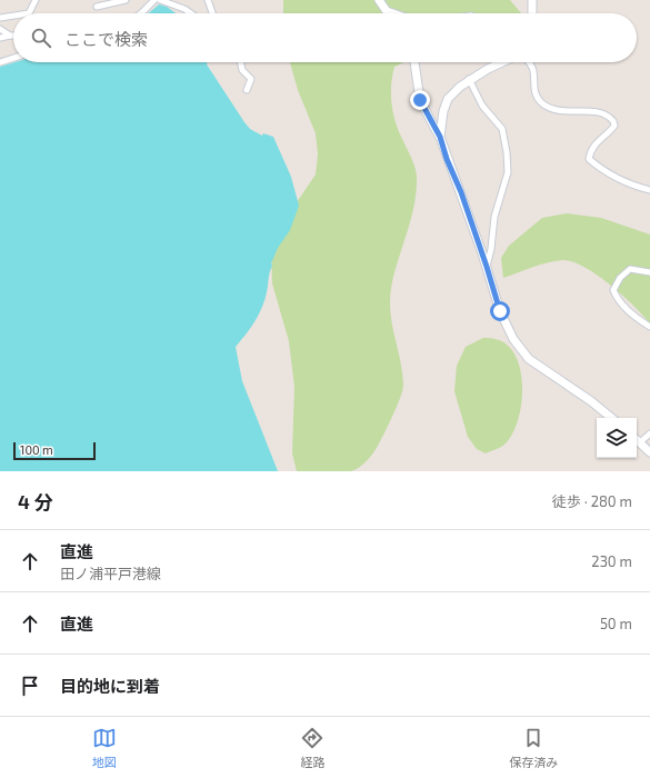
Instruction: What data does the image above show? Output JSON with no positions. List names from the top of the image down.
{
  "scale_bar": "100 m",
  "page": {
    "search": "ここで検索",
    "scale": "100 m",
    "heading": ["4 分", "徒歩 · 280 m"],
    "list": [
      ["直進", "田ノ浦平戸港線", "230 m"],
      ["直進", "50 m"],
      "目的地に到着"
    ],
    "nav": ["地図", "経路", "保存済み"]
  }
}
